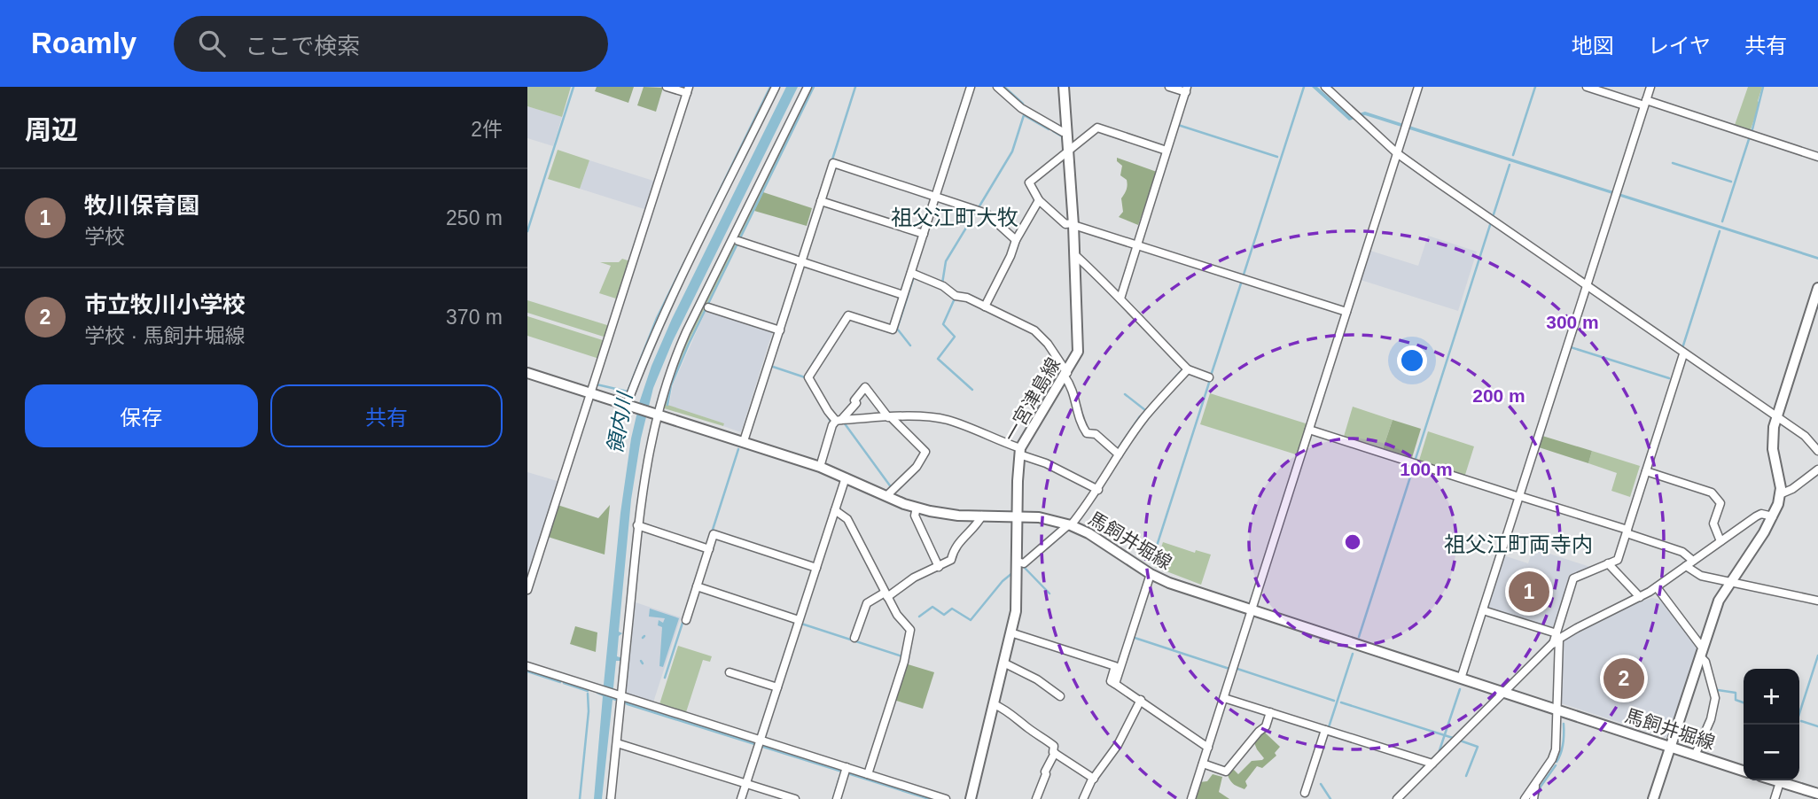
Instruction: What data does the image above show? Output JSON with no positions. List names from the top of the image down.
{
  "streets": {
    "main road": ["一宮津島線", "馬飼井堀線"]
  },
  "crossings": [
    ["一宮津島線", "馬飼井堀線"]
  ],
  "districts": ["祖父江町大牧", "祖父江町両寺内"],
  "water": ["領内川"],
  "page": {
    "header": "Roamly",
    "search": "ここで検索",
    "nav": ["地図", "レイヤ", "共有"],
    "heading": ["周辺", "2件"],
    "list": [
      {
        "mark": "1",
        "name": "牧川保育園",
        "note": "学校",
        "value": "250 m"
      },
      {
        "mark": "2",
        "name": "市立牧川小学校",
        "note": "学校 · 馬飼井堀線",
        "value": "370 m"
      }
    ],
    "buttons": ["保存", "共有"],
    "pins": ["1", "2"],
    "map_buttons": ["+", "−"]
  },
  "rings": ["300 m", "200 m", "100 m"]
}
